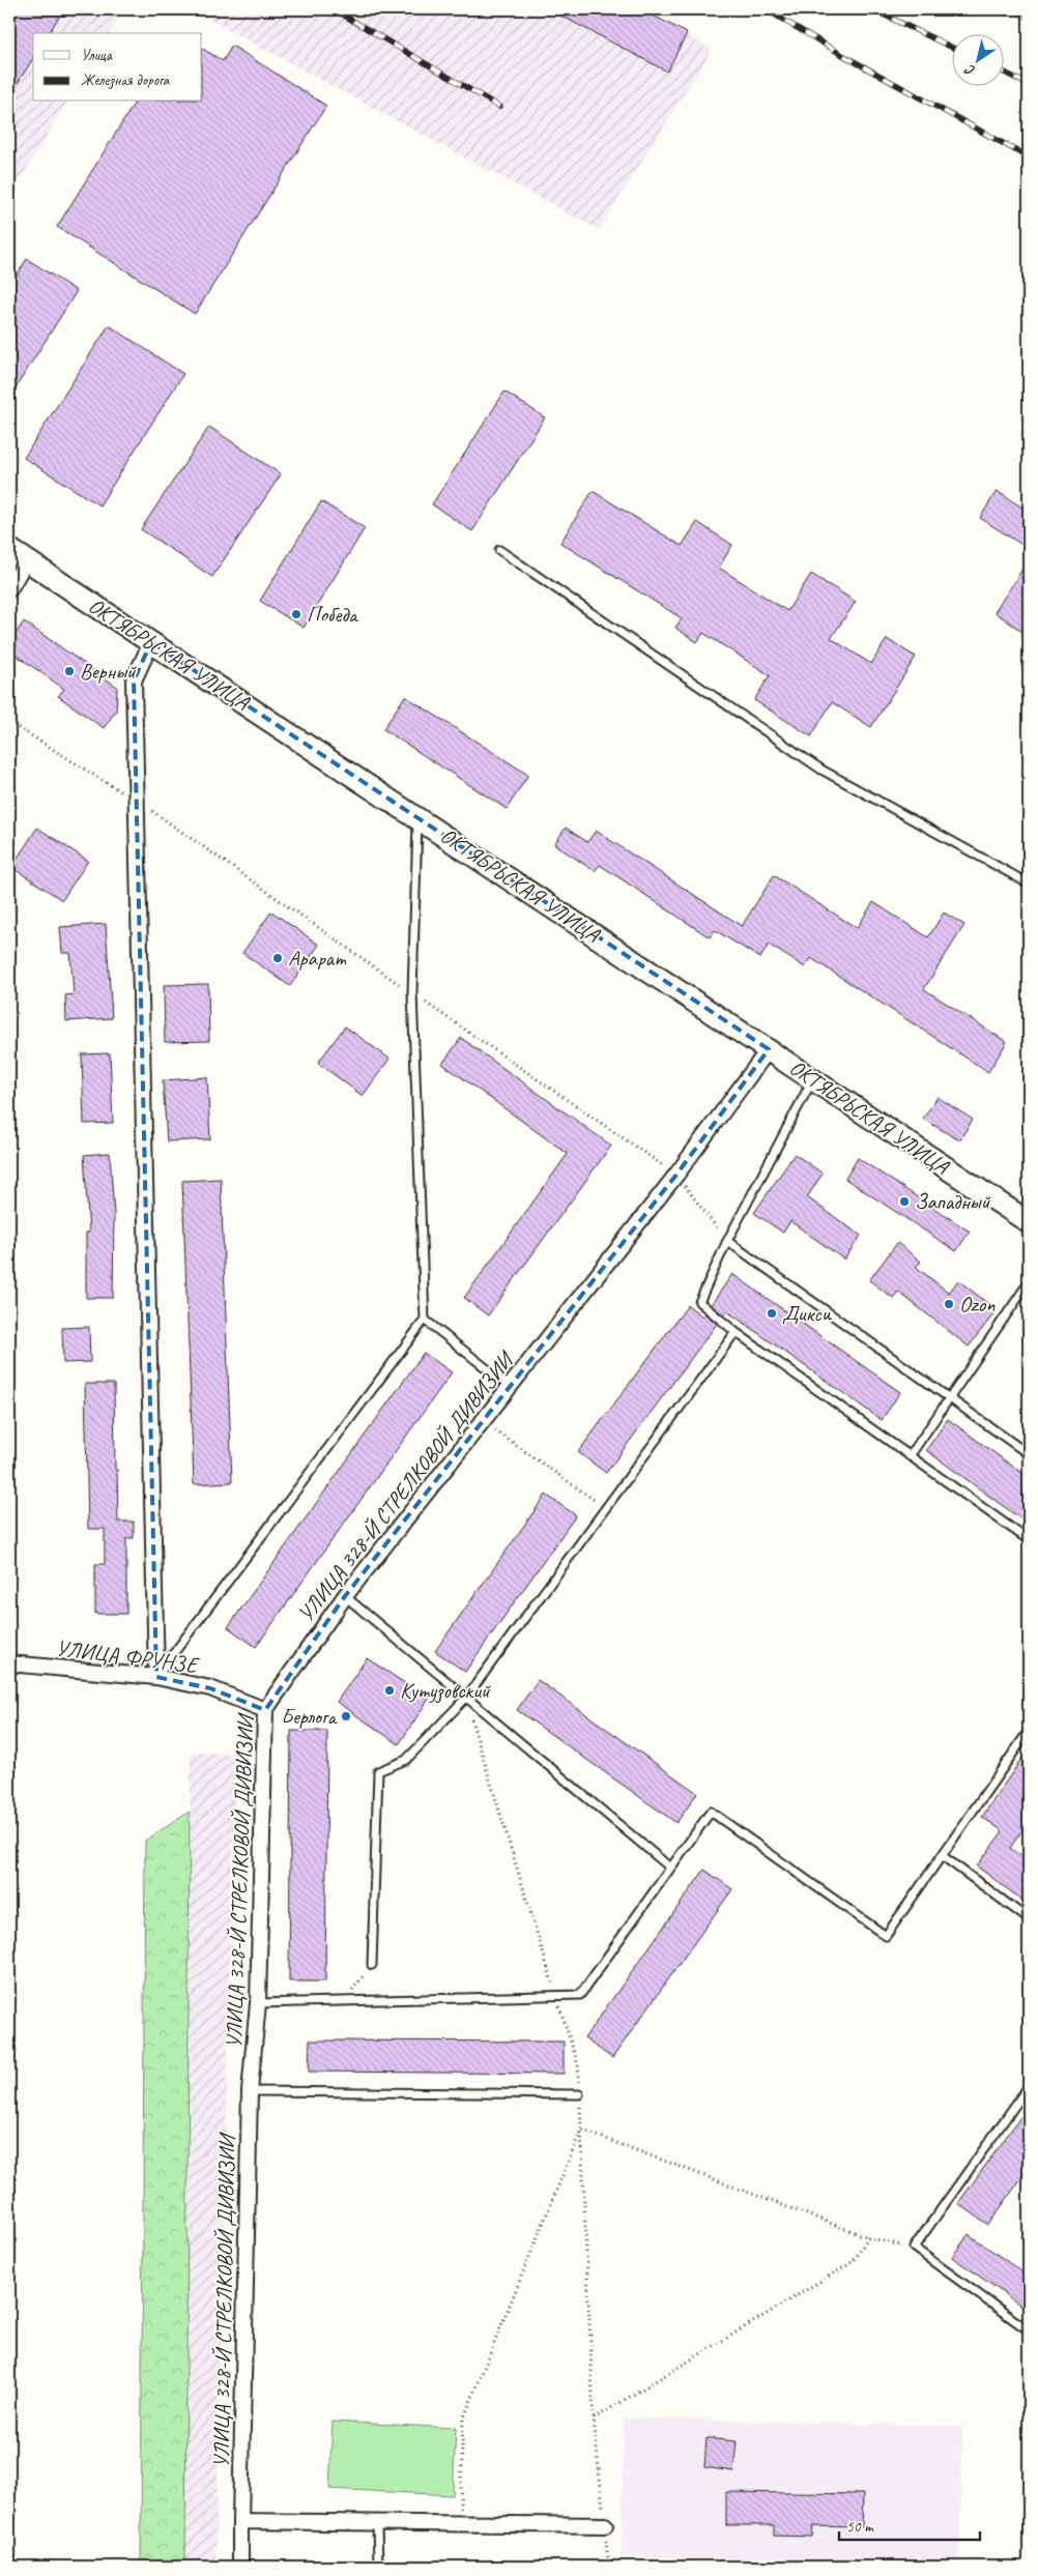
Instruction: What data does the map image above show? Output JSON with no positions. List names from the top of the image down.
{
  "streets": {
    "main road": ["ОКТЯБРЬСКАЯ УЛИЦА"],
    "street": ["УЛИЦА 328-Й СТРЕЛКОВОЙ ДИВИЗИИ", "УЛИЦА ФРУНЗЕ"]
  },
  "crossings": [
    ["ОКТЯБРЬСКАЯ УЛИЦА", "УЛИЦА 328-Й СТРЕЛКОВОЙ ДИВИЗИИ"],
    ["УЛИЦА 328-Й СТРЕЛКОВОЙ ДИВИЗИИ", "УЛИЦА ФРУНЗЕ"]
  ],
  "places": [
    "Победа",
    "Верный",
    "Арарат",
    "Западный",
    "Ozon",
    "Дикси",
    "Кутузовский",
    "Берлога"
  ],
  "legend": ["Улица", "Железная дорога"],
  "scale_bar": "50 m",
  "north": "bottom left"
}
